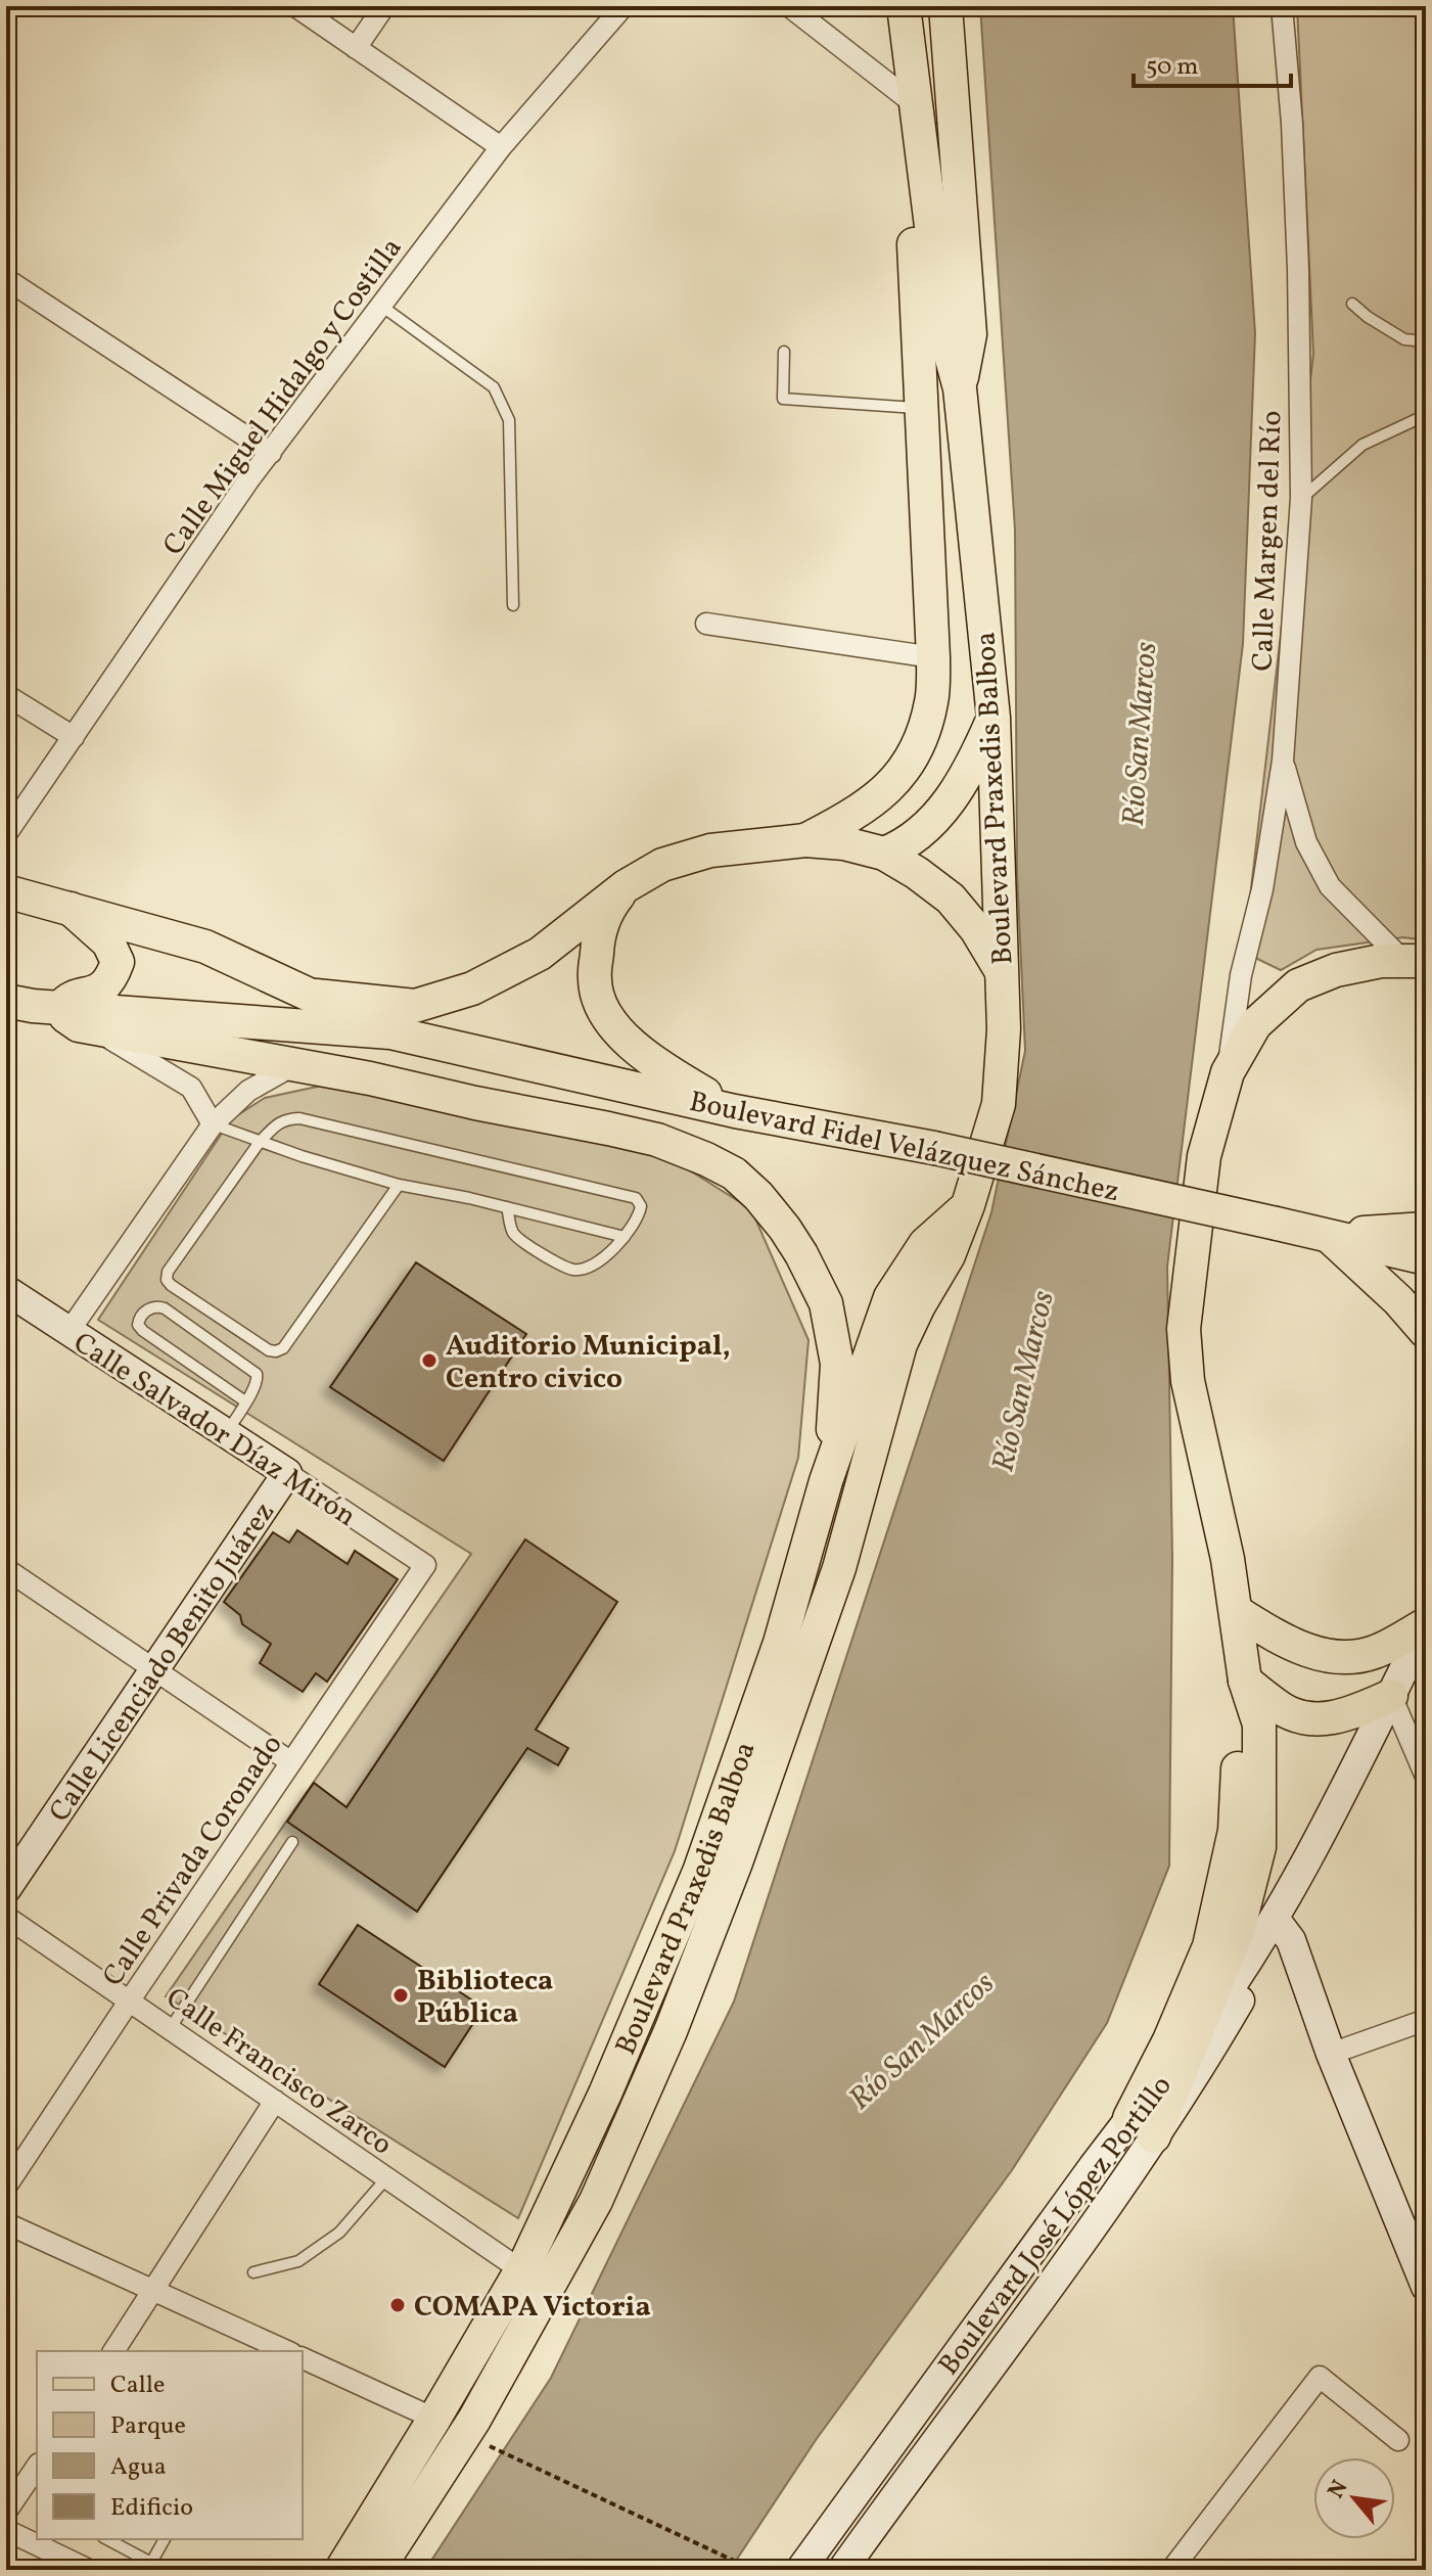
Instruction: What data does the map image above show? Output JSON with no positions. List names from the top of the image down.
{
  "streets": {
    "main road": [
      "Boulevard Praxedis Balboa",
      "Boulevard Fidel Velázquez Sánchez",
      "Calle Salvador Díaz Mirón",
      "Calle Licenciado Benito Juárez",
      "Boulevard José López Portillo"
    ],
    "street": [
      "Calle Miguel Hidalgo y Costilla",
      "Calle Margen del Río",
      "Calle Privada Coronado",
      "Calle Francisco Zarco"
    ]
  },
  "crossings": [
    ["Boulevard Praxedis Balboa", "Calle Francisco Zarco"],
    ["Calle Salvador Díaz Mirón", "Calle Licenciado Benito Juárez"],
    ["Calle Salvador Díaz Mirón", "Calle Privada Coronado"],
    ["Calle Privada Coronado", "Calle Francisco Zarco"]
  ],
  "water": ["Río San Marcos"],
  "places": ["Auditorio Municipal, Centro civico", "Biblioteca Pública", "COMAPA Victoria"],
  "legend": [
    "Calle",
    "Parque",
    "Agua",
    "Edificio"
  ],
  "scale_bar": "50 m",
  "north": "top left"
}
